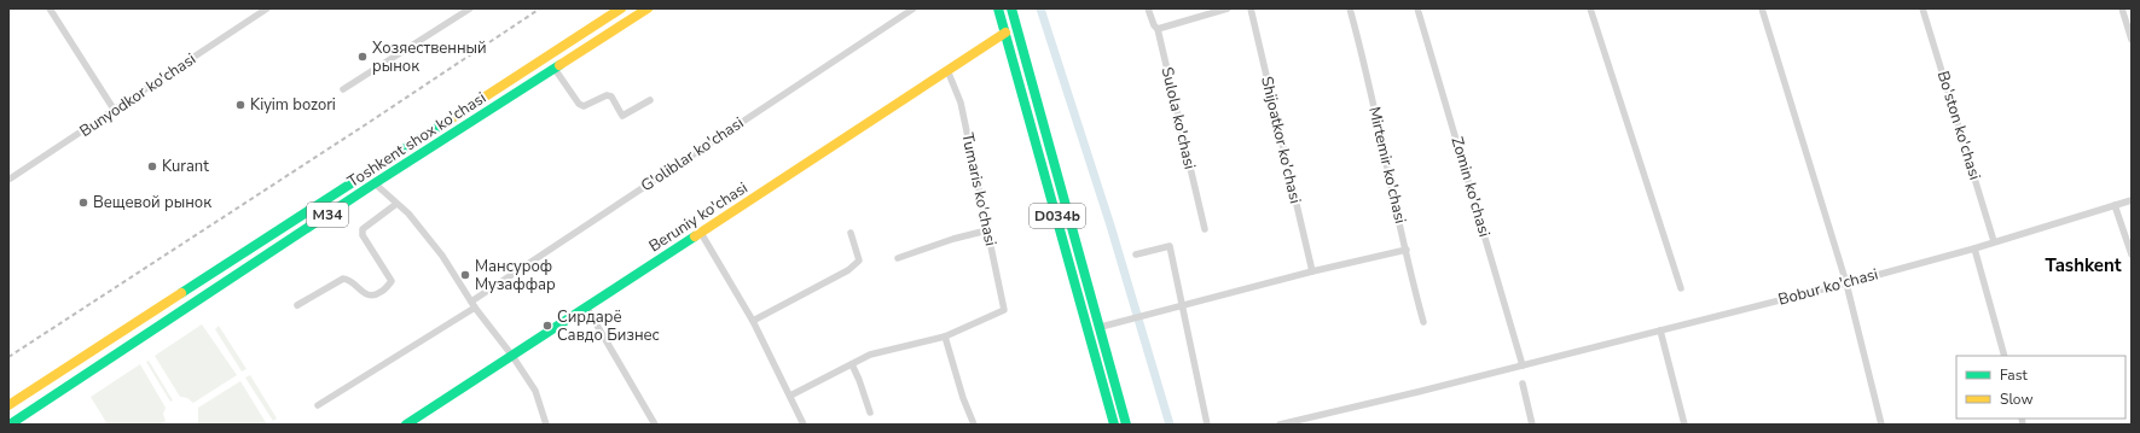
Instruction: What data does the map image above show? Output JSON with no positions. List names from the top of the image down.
{
  "streets": {
    "main road": [
      "Toshkent shox ko'chasi",
      "M34",
      "D034b",
      "Beruniy ko'chasi"
    ],
    "street": [
      "Bunyodkor ko'chasi",
      "Sulola ko'chasi",
      "Bo'ston ko'chasi",
      "Shijoatkor ko'chasi",
      "G'oliblar ko'chasi",
      "Mirtemir ko'chasi",
      "Zomin ko'chasi",
      "Tumaris ko'chasi",
      "Bobur ko'chasi"
    ]
  },
  "crossings": [
    ["Bo'ston ko'chasi", "Bobur ko'chasi"],
    ["Zomin ko'chasi", "Bobur ko'chasi"],
    ["Tumaris ko'chasi", "Beruniy ko'chasi"],
    ["D034b", "Beruniy ko'chasi"]
  ],
  "districts": ["Tashkent"],
  "places": [
    "Хозяественный рынок",
    "Kiyim bozori",
    "Kurant",
    "Вещевой рынок",
    "Мансуроф Музаффар",
    "Сирдарё Савдо Бизнес"
  ],
  "legend": ["Fast", "Slow"]
}
